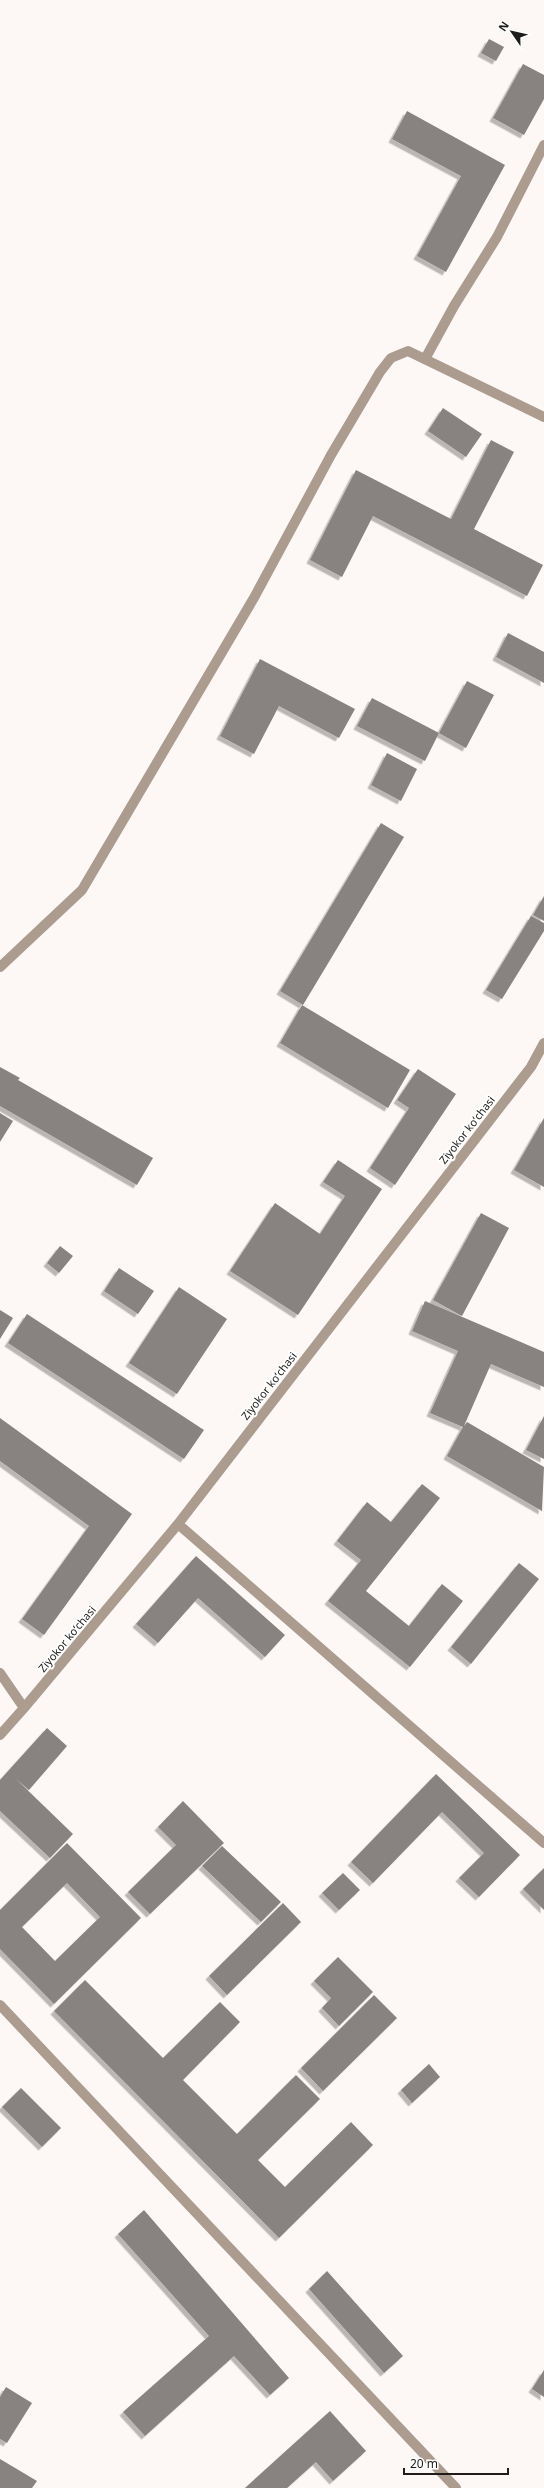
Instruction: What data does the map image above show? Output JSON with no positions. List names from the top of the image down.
{
  "streets": {
    "street": ["Ziyokor koʻchasi"]
  },
  "scale_bar": "20 m",
  "north": "top left"
}
